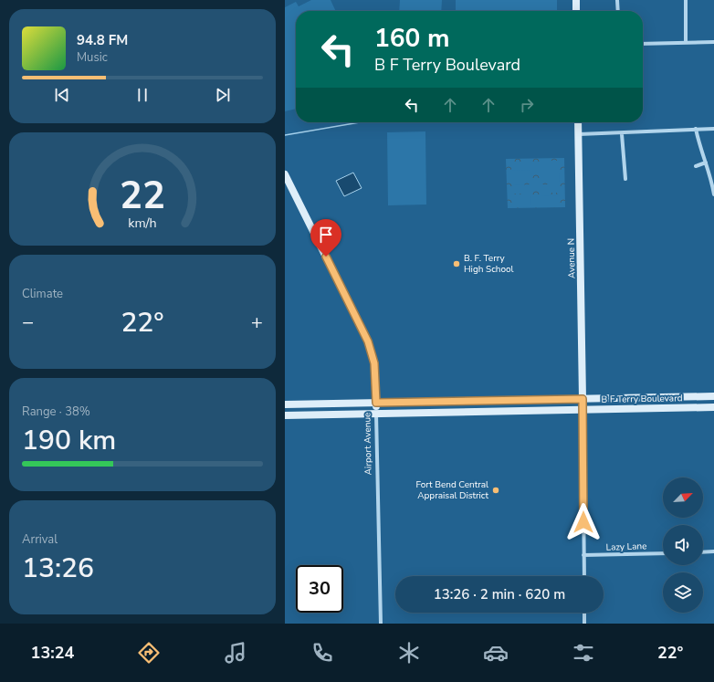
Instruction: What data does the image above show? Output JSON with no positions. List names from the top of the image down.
{
  "streets": {
    "main road": ["Avenue N", "B F Terry Boulevard", "Airport Avenue"],
    "street": ["Lazy Lane"]
  },
  "crossings": [
    ["Avenue N", "B F Terry Boulevard"],
    ["B F Terry Boulevard", "Airport Avenue"]
  ],
  "places": ["B. F. Terry High School", "Fort Bend Central Appraisal District"],
  "north": "top right",
  "page": {
    "turn": ["160 m", "B F Terry Boulevard"],
    "song": ["94.8 FM", "Music"],
    "tile": [
      "Climate",
      ["Range · 38%", "190 km"],
      ["Arrival", "13:26"]
    ],
    "heat": ["−", "22°", "+"],
    "limit": "30",
    "trip": "13:26 · 2 min · 620 m",
    "tabs": ["13:24", "22°"],
    "gauge": ["22", "km/h"]
  }
}
